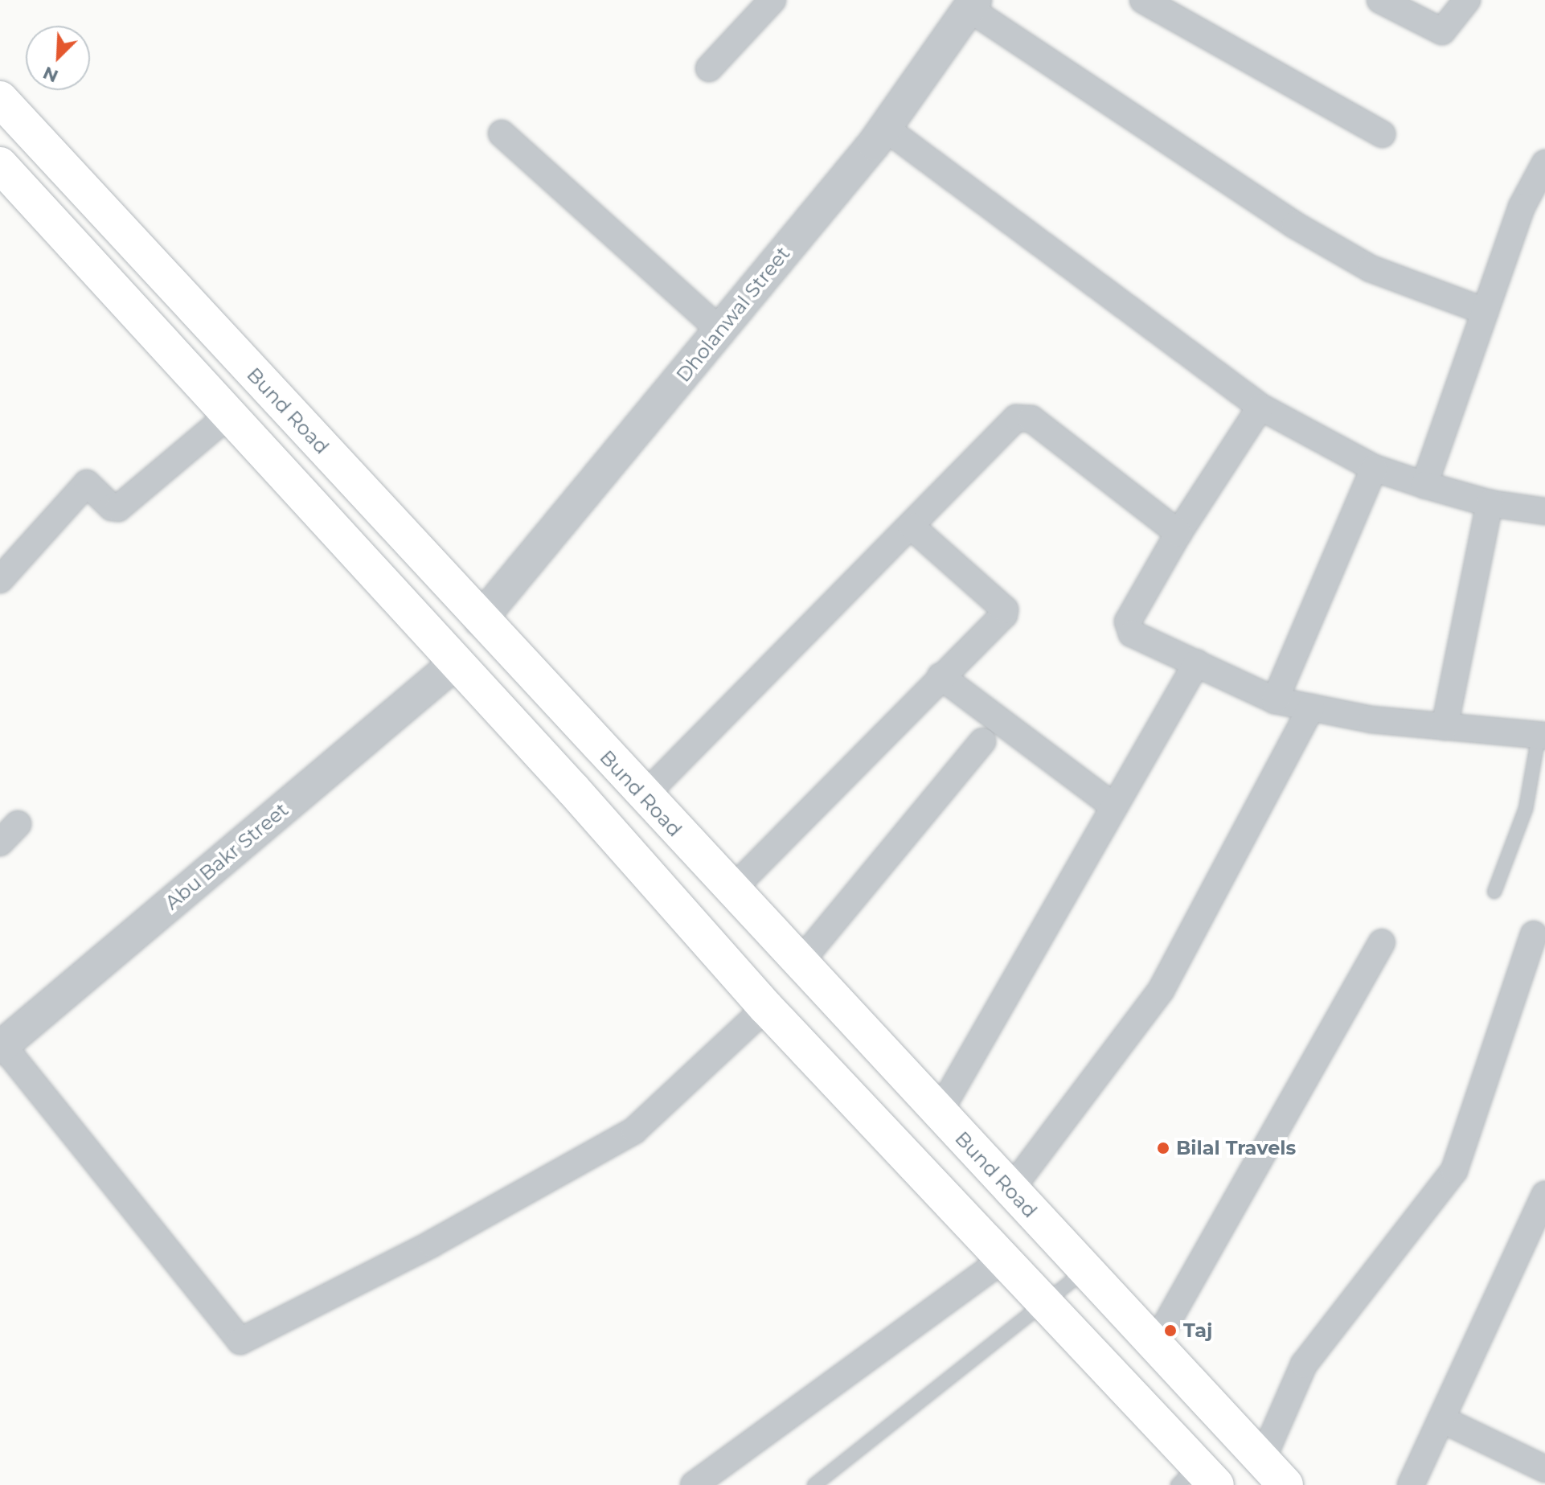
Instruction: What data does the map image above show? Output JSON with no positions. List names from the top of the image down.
{
  "streets": {
    "main road": ["Bund Road"],
    "street": ["Dholanwal Street", "Abu Bakr Street"]
  },
  "crossings": [
    ["Dholanwal Street", "Bund Road"]
  ],
  "places": ["Bilal Travels", "Taj"],
  "north": "bottom left"
}
